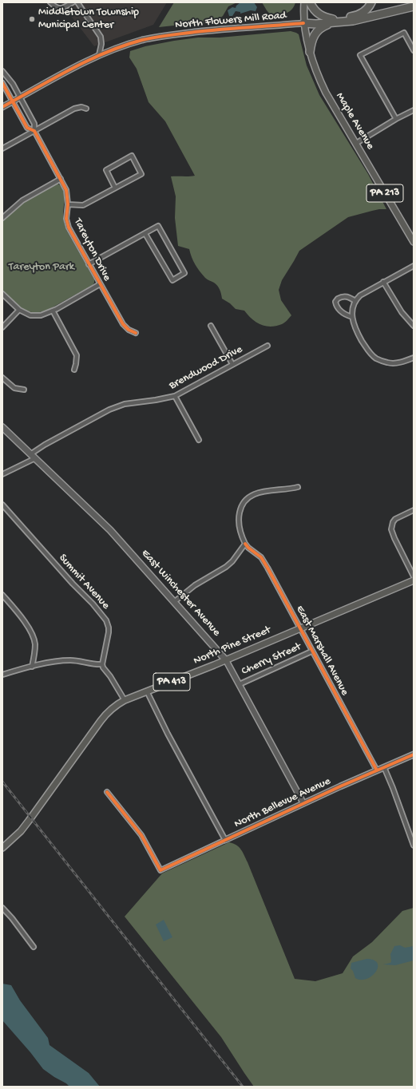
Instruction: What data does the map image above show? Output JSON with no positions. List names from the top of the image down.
{
  "streets": {
    "main road": [
      "Maple Avenue",
      "PA 213",
      "East Winchester Avenue",
      "North Pine Street",
      "PA 413"
    ],
    "street": [
      "North Flowers Mill Road",
      "Tareyton Drive",
      "Brendwood Drive",
      "Summit Avenue",
      "East Marshall Avenue",
      "Cherry Street",
      "North Bellevue Avenue"
    ]
  },
  "crossings": [
    ["North Flowers Mill Road", "Maple Avenue"],
    ["North Flowers Mill Road", "Tareyton Drive"],
    ["Brendwood Drive", "East Winchester Avenue"],
    ["East Winchester Avenue", "North Pine Street"],
    ["East Winchester Avenue", "Cherry Street"],
    ["East Winchester Avenue", "North Bellevue Avenue"],
    ["North Pine Street", "East Marshall Avenue"],
    ["East Marshall Avenue", "Cherry Street"],
    ["East Marshall Avenue", "North Bellevue Avenue"]
  ],
  "parks": ["Tareyton Park"],
  "places": ["Middletown Township Municipal Center"]
}
